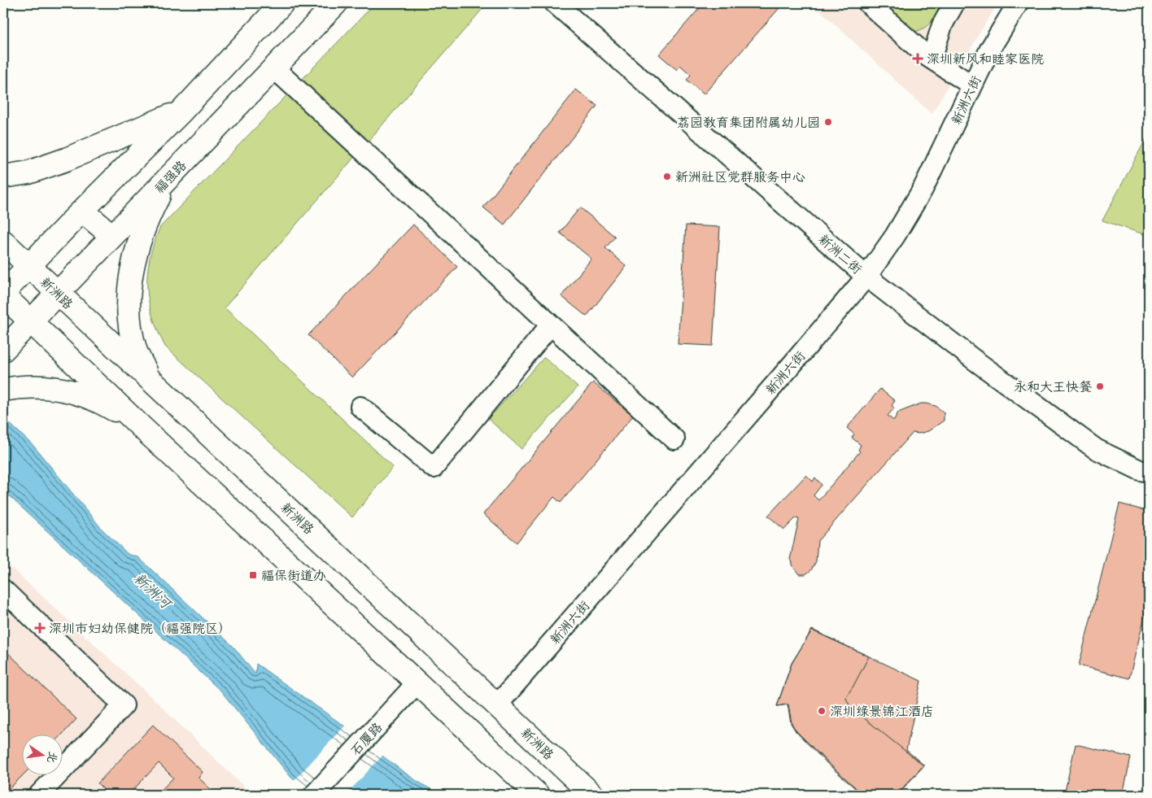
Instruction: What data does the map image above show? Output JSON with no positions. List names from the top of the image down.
{
  "streets": {
    "main road": ["福强路", "新洲路"],
    "street": ["新洲六街", "新洲二街", "石厦路"]
  },
  "crossings": [
    ["新洲六街", "新洲二街"],
    ["新洲六街", "新洲路"],
    ["福强路", "新洲路"]
  ],
  "water": ["新洲河"],
  "places": {
    "health": ["深圳新风和睦家医院", "深圳市妇幼保健院（福强院区）"],
    "other": [
      "荔园教育集团附属幼儿园",
      "新洲社区党群服务中心",
      "永和大王快餐",
      "深圳绿景锦江酒店"
    ],
    "transit": ["福保街道办"]
  },
  "north": "right"
}
